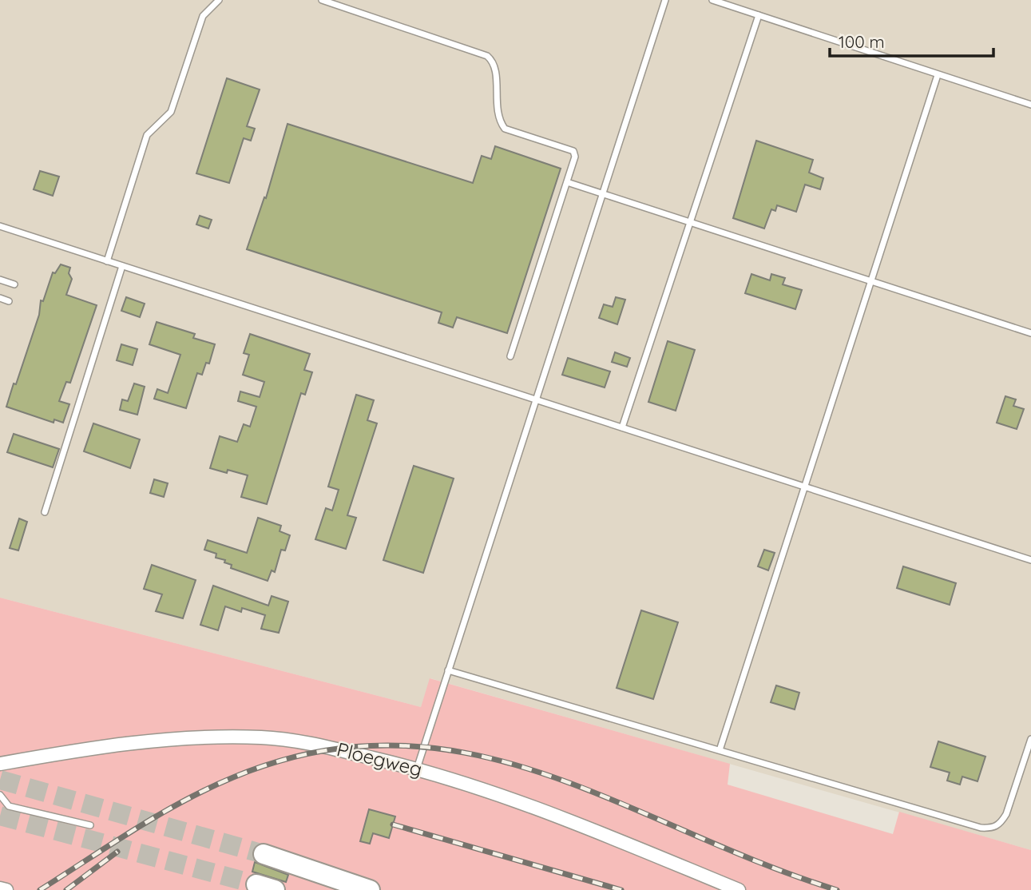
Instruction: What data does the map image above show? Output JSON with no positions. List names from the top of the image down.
{
  "streets": {
    "street": ["Ploegweg"]
  },
  "scale_bar": "100 m"
}
